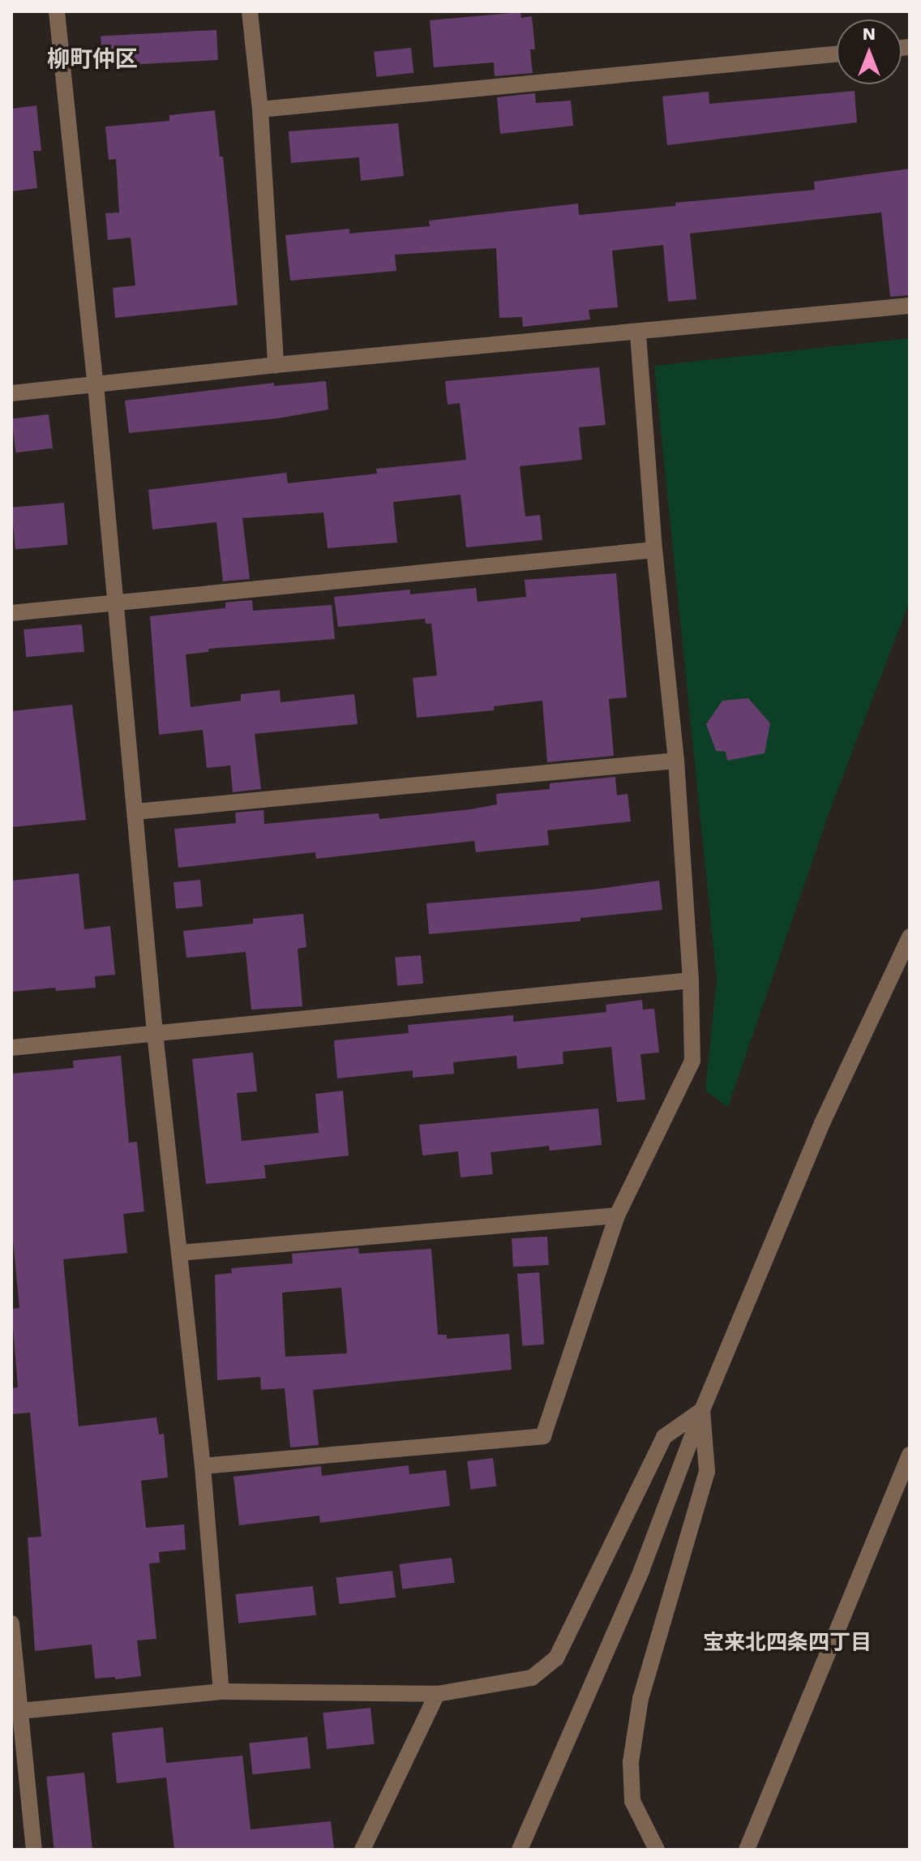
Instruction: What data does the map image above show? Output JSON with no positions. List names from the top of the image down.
{
  "districts": ["柳町仲区", "宝来北四条四丁目"],
  "north": "top"
}
